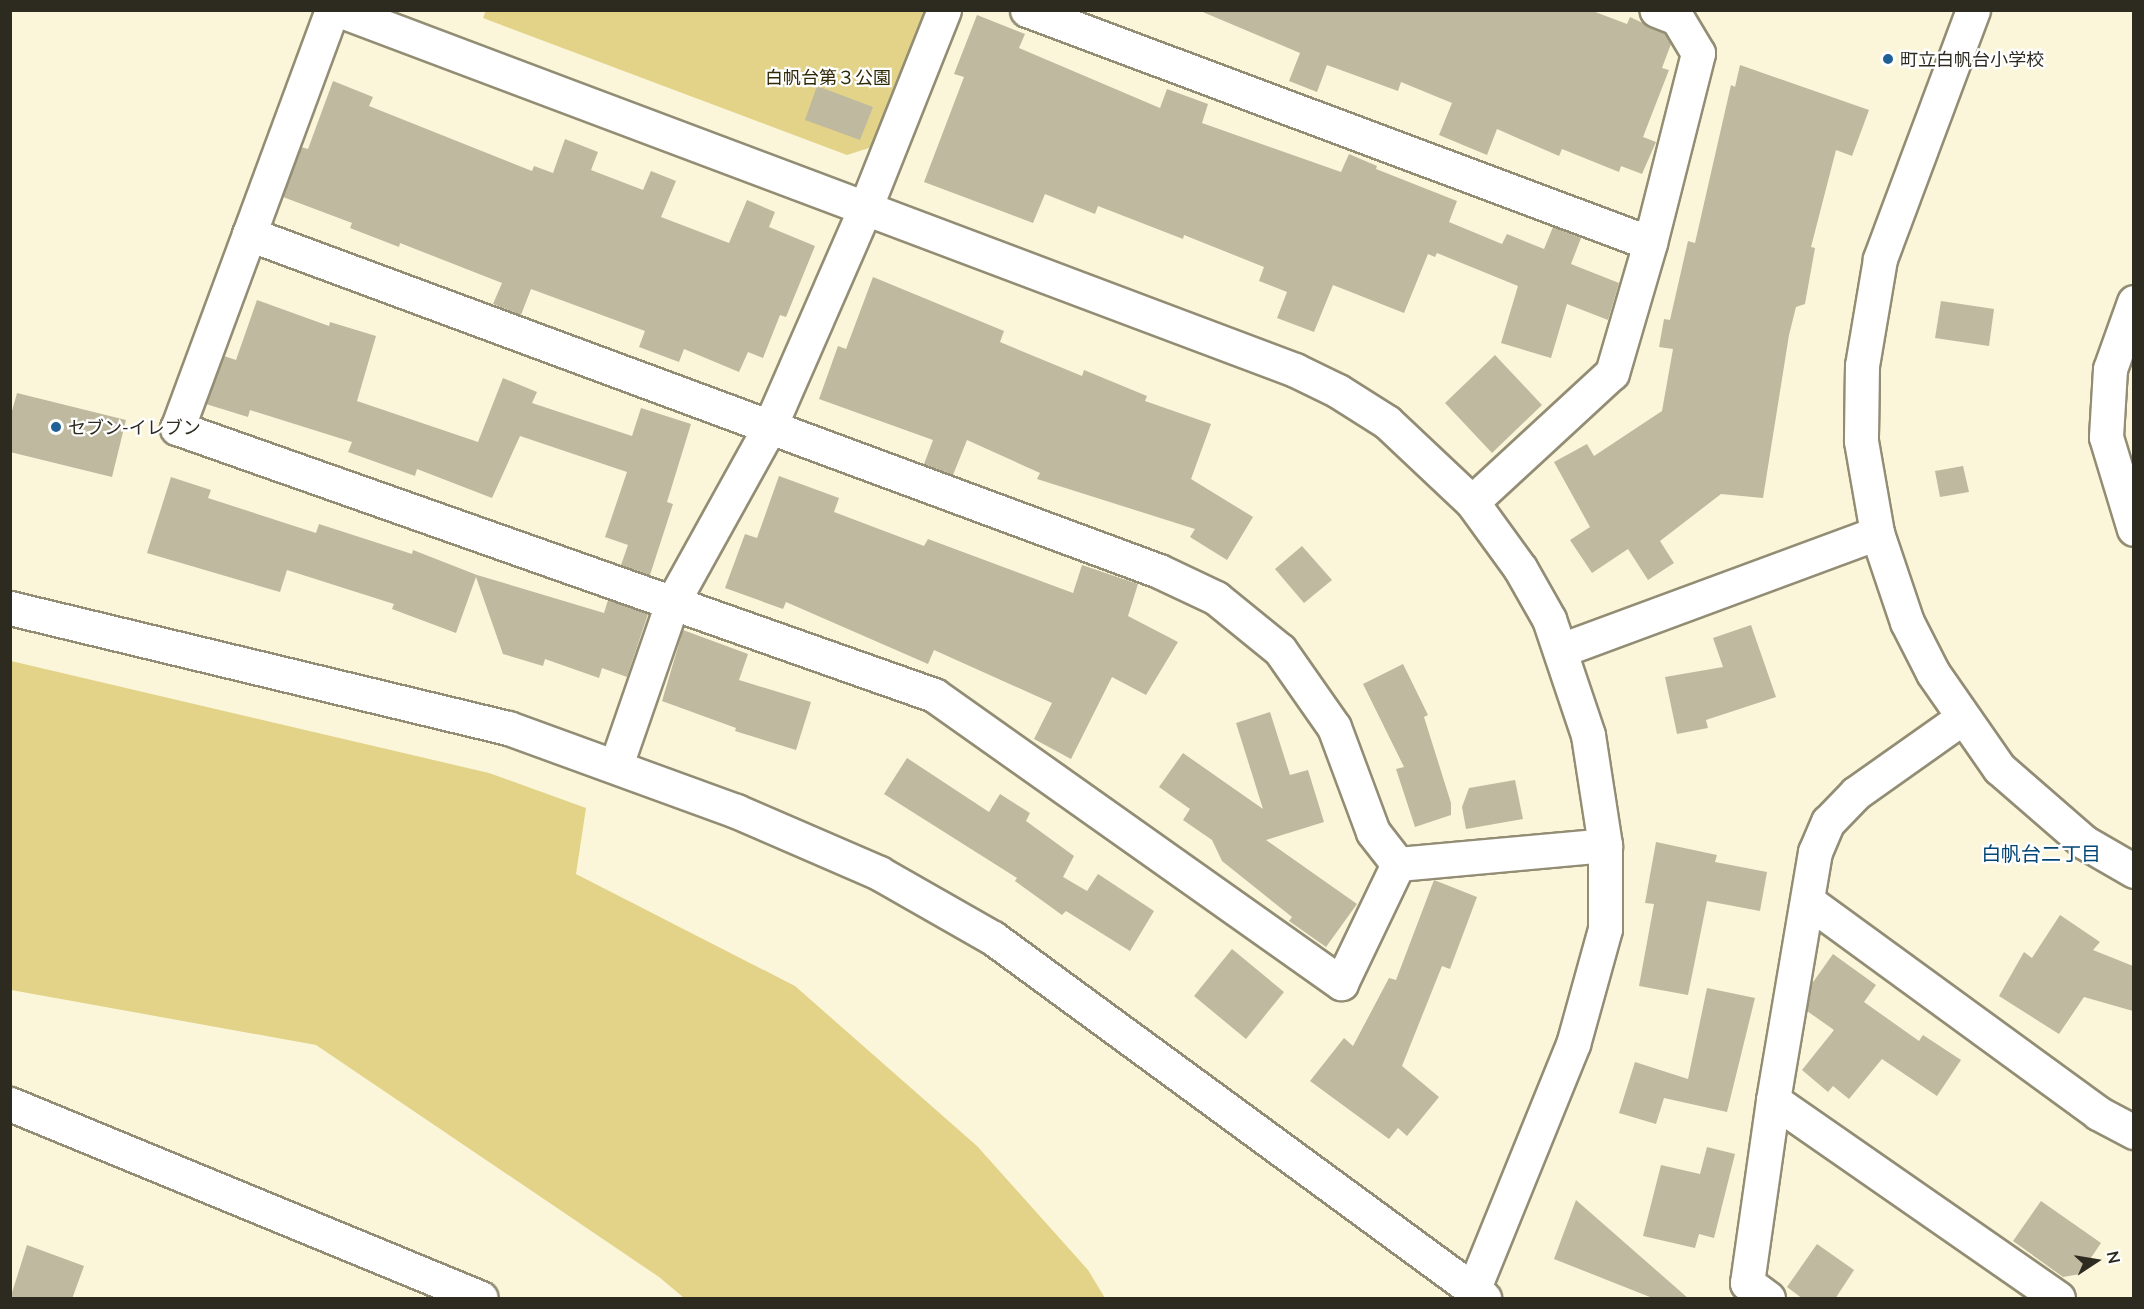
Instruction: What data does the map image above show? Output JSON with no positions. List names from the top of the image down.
{
  "districts": ["白帆台二丁目"],
  "parks": ["白帆台第３公園"],
  "places": ["町立白帆台小学校", "セブン-イレブン"],
  "north": "right"
}
